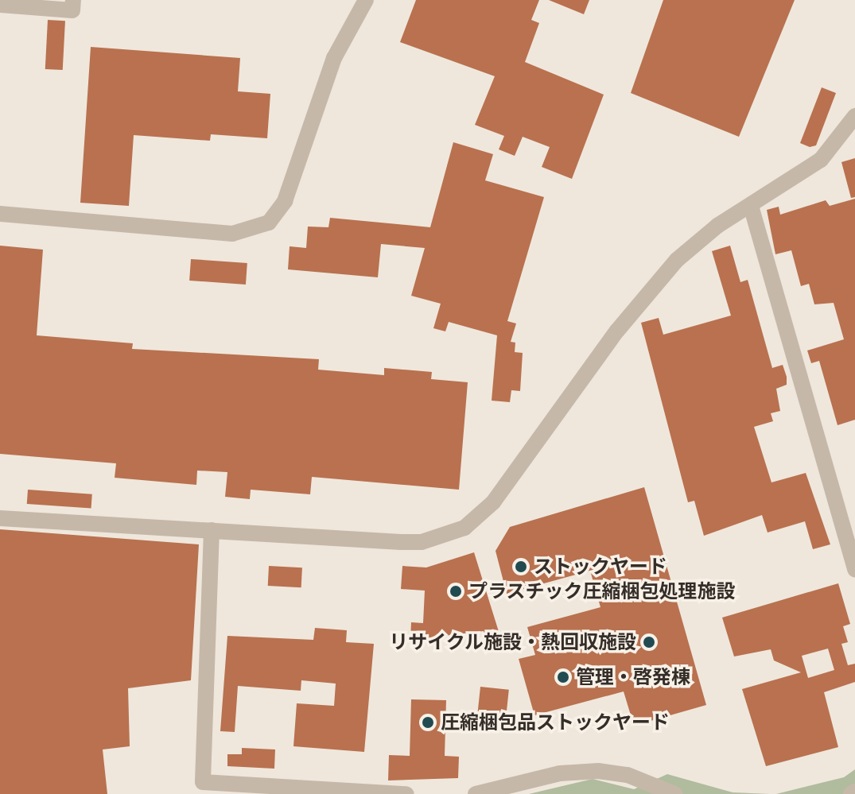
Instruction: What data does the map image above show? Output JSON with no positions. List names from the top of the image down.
{
  "places": [
    "ストックヤード",
    "プラスチック圧縮梱包処理施設",
    "リサイクル施設・熱回収施設",
    "管理・啓発棟",
    "圧縮梱包品ストックヤード"
  ]
}
